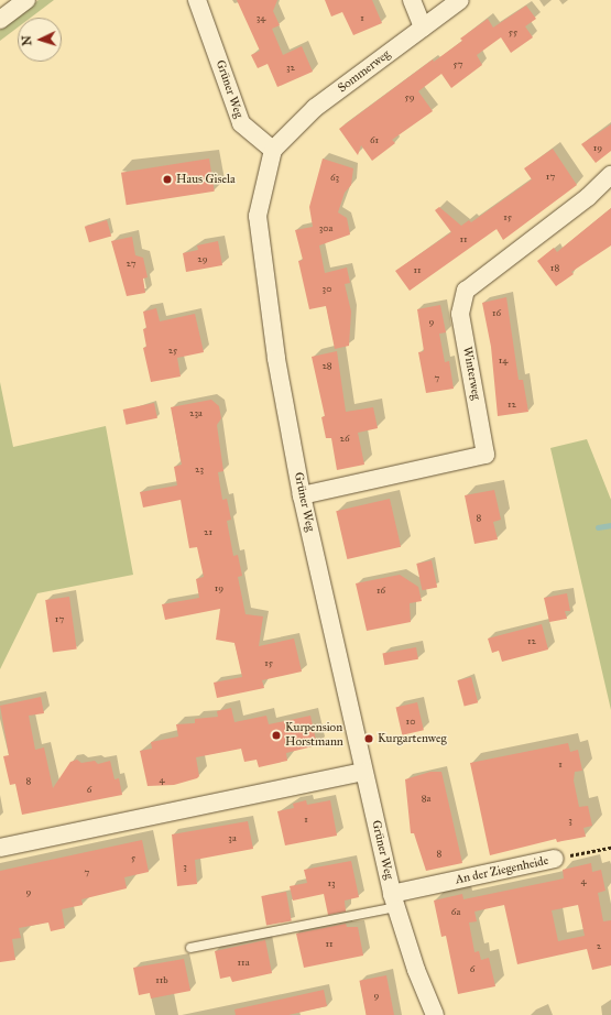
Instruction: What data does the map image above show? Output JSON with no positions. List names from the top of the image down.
{
  "streets": {
    "street": [
      "Sommerweg",
      "Grüner Weg",
      "Winterweg",
      "An der Ziegenheide"
    ]
  },
  "crossings": [
    ["Sommerweg", "Grüner Weg"],
    ["Grüner Weg", "Winterweg"],
    ["Grüner Weg", "An der Ziegenheide"]
  ],
  "places": ["Haus Gisela", "Kurpension Horstmann", "Kurgartenweg"],
  "house_numbers": [
    "34",
    "1",
    "55",
    "57",
    "32",
    "59",
    "61",
    "19",
    "17",
    "63",
    "15",
    "30a",
    "11",
    "29",
    "27",
    "18",
    "11",
    "30",
    "16",
    "9",
    "25",
    "14",
    "28",
    "7",
    "12",
    "23a",
    "26",
    "23",
    "8",
    "21",
    "19",
    "16",
    "17",
    "12",
    "15",
    "10",
    "1",
    "4",
    "8",
    "6",
    "8a",
    "1",
    "3",
    "3a",
    "8",
    "5",
    "3",
    "7",
    "4",
    "13",
    "9",
    "6a",
    "11",
    "2",
    "11a",
    "6",
    "11b",
    "9"
  ],
  "north": "left"
}
